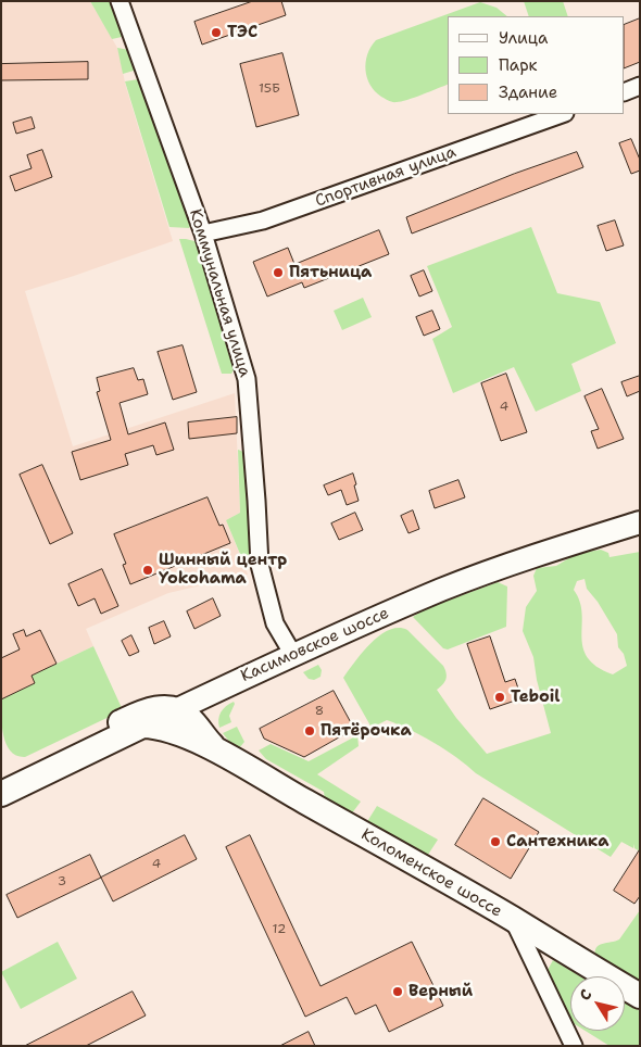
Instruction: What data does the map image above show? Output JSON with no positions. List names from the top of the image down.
{
  "streets": {
    "main road": ["Касимовское шоссе", "Коломенское шоссе"],
    "street": ["Спортивная улица", "Коммунальная улица"]
  },
  "crossings": [
    ["Спортивная улица", "Коммунальная улица"],
    ["Коммунальная улица", "Касимовское шоссе"],
    ["Касимовское шоссе", "Коломенское шоссе"]
  ],
  "places": [
    "ТЭС",
    "Пятьница",
    "Шинный центр Yokohama",
    "Teboil",
    "Пятёрочка",
    "Сантехника",
    "Верный"
  ],
  "house_numbers": [
    "15Б",
    "4",
    "8",
    "4",
    "3",
    "12"
  ],
  "legend": ["Улица", "Парк", "Здание"],
  "north": "top left"
}
